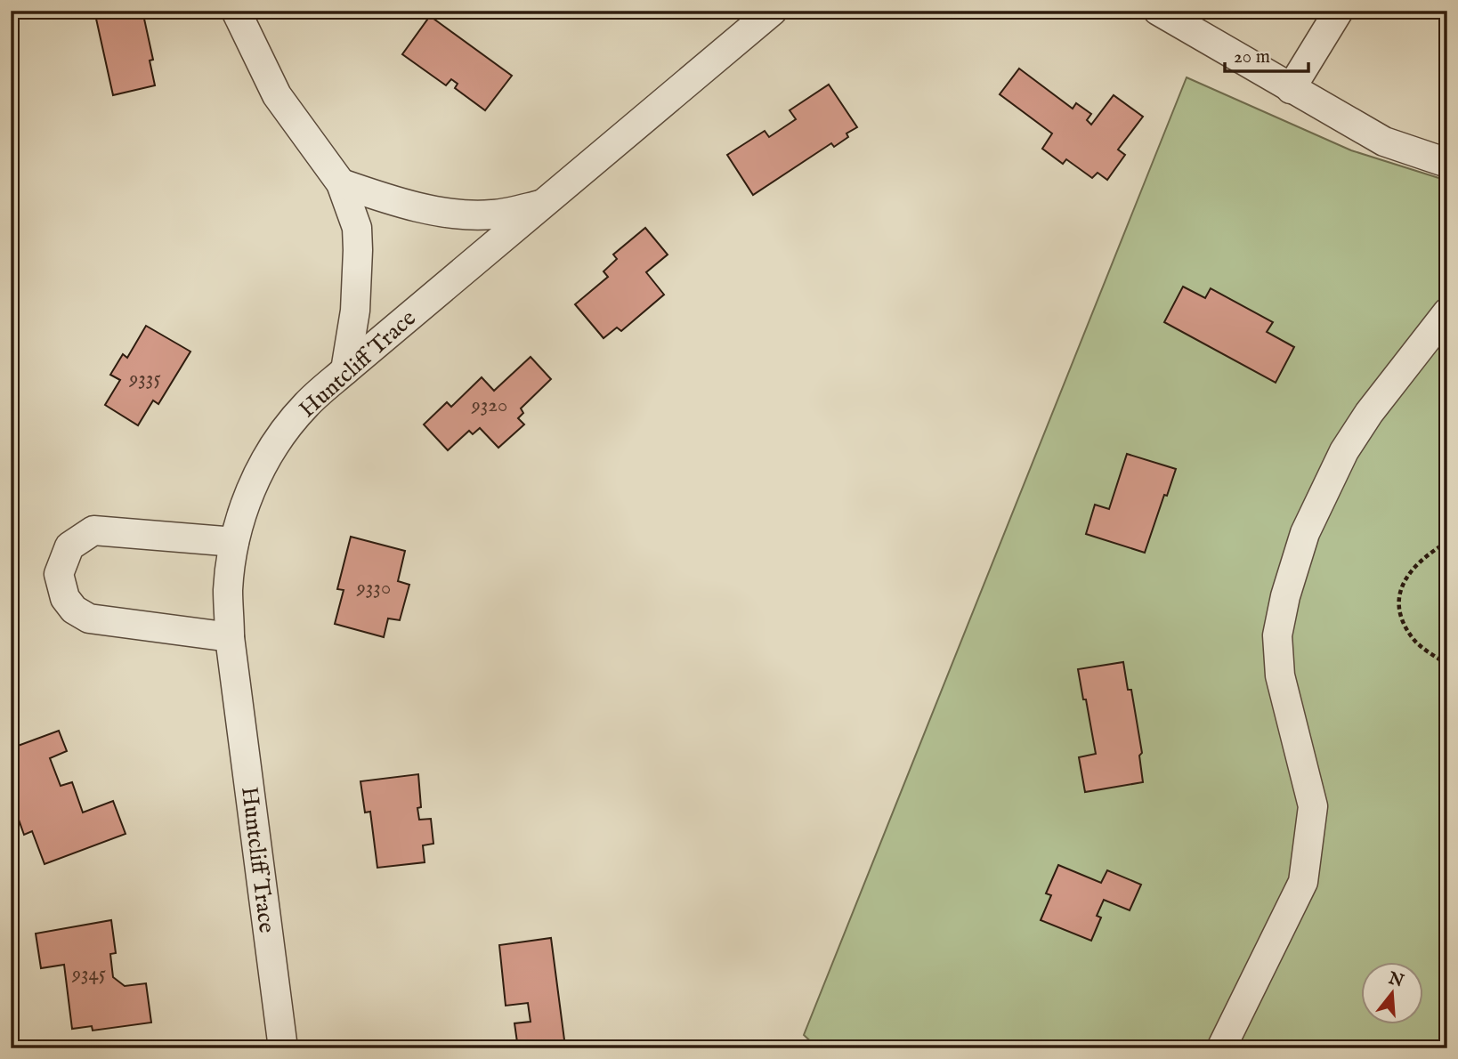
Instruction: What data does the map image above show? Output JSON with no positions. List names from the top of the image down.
{
  "streets": {
    "street": ["Huntcliff Trace"]
  },
  "house_numbers": [
    "9335",
    "9320",
    "9330",
    "9345"
  ],
  "scale_bar": "20 m",
  "north": "top"
}
